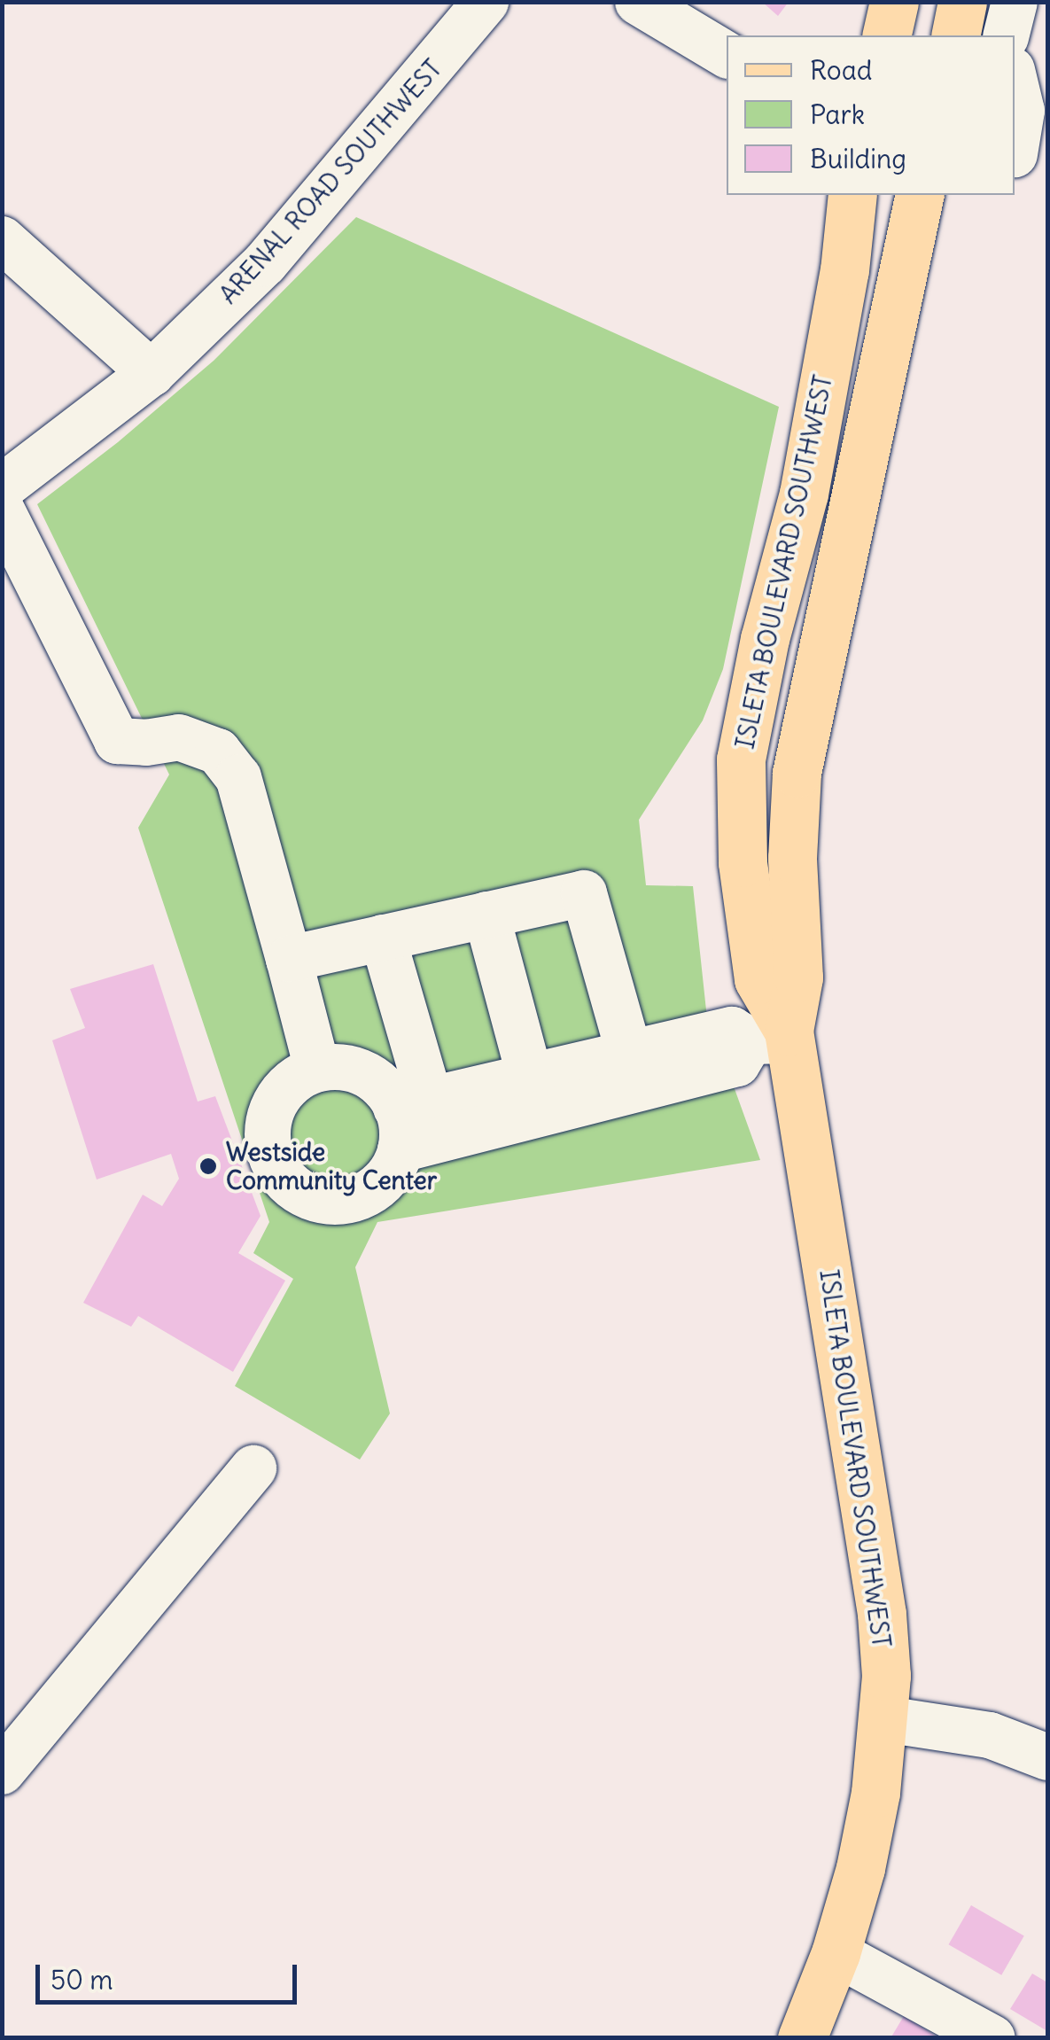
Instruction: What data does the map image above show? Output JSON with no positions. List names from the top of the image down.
{
  "streets": {
    "main road": ["ISLETA BOULEVARD SOUTHWEST"],
    "street": ["ARENAL ROAD SOUTHWEST"]
  },
  "places": ["Westside Community Center"],
  "legend": ["Road", "Park", "Building"],
  "scale_bar": "50 m"
}
